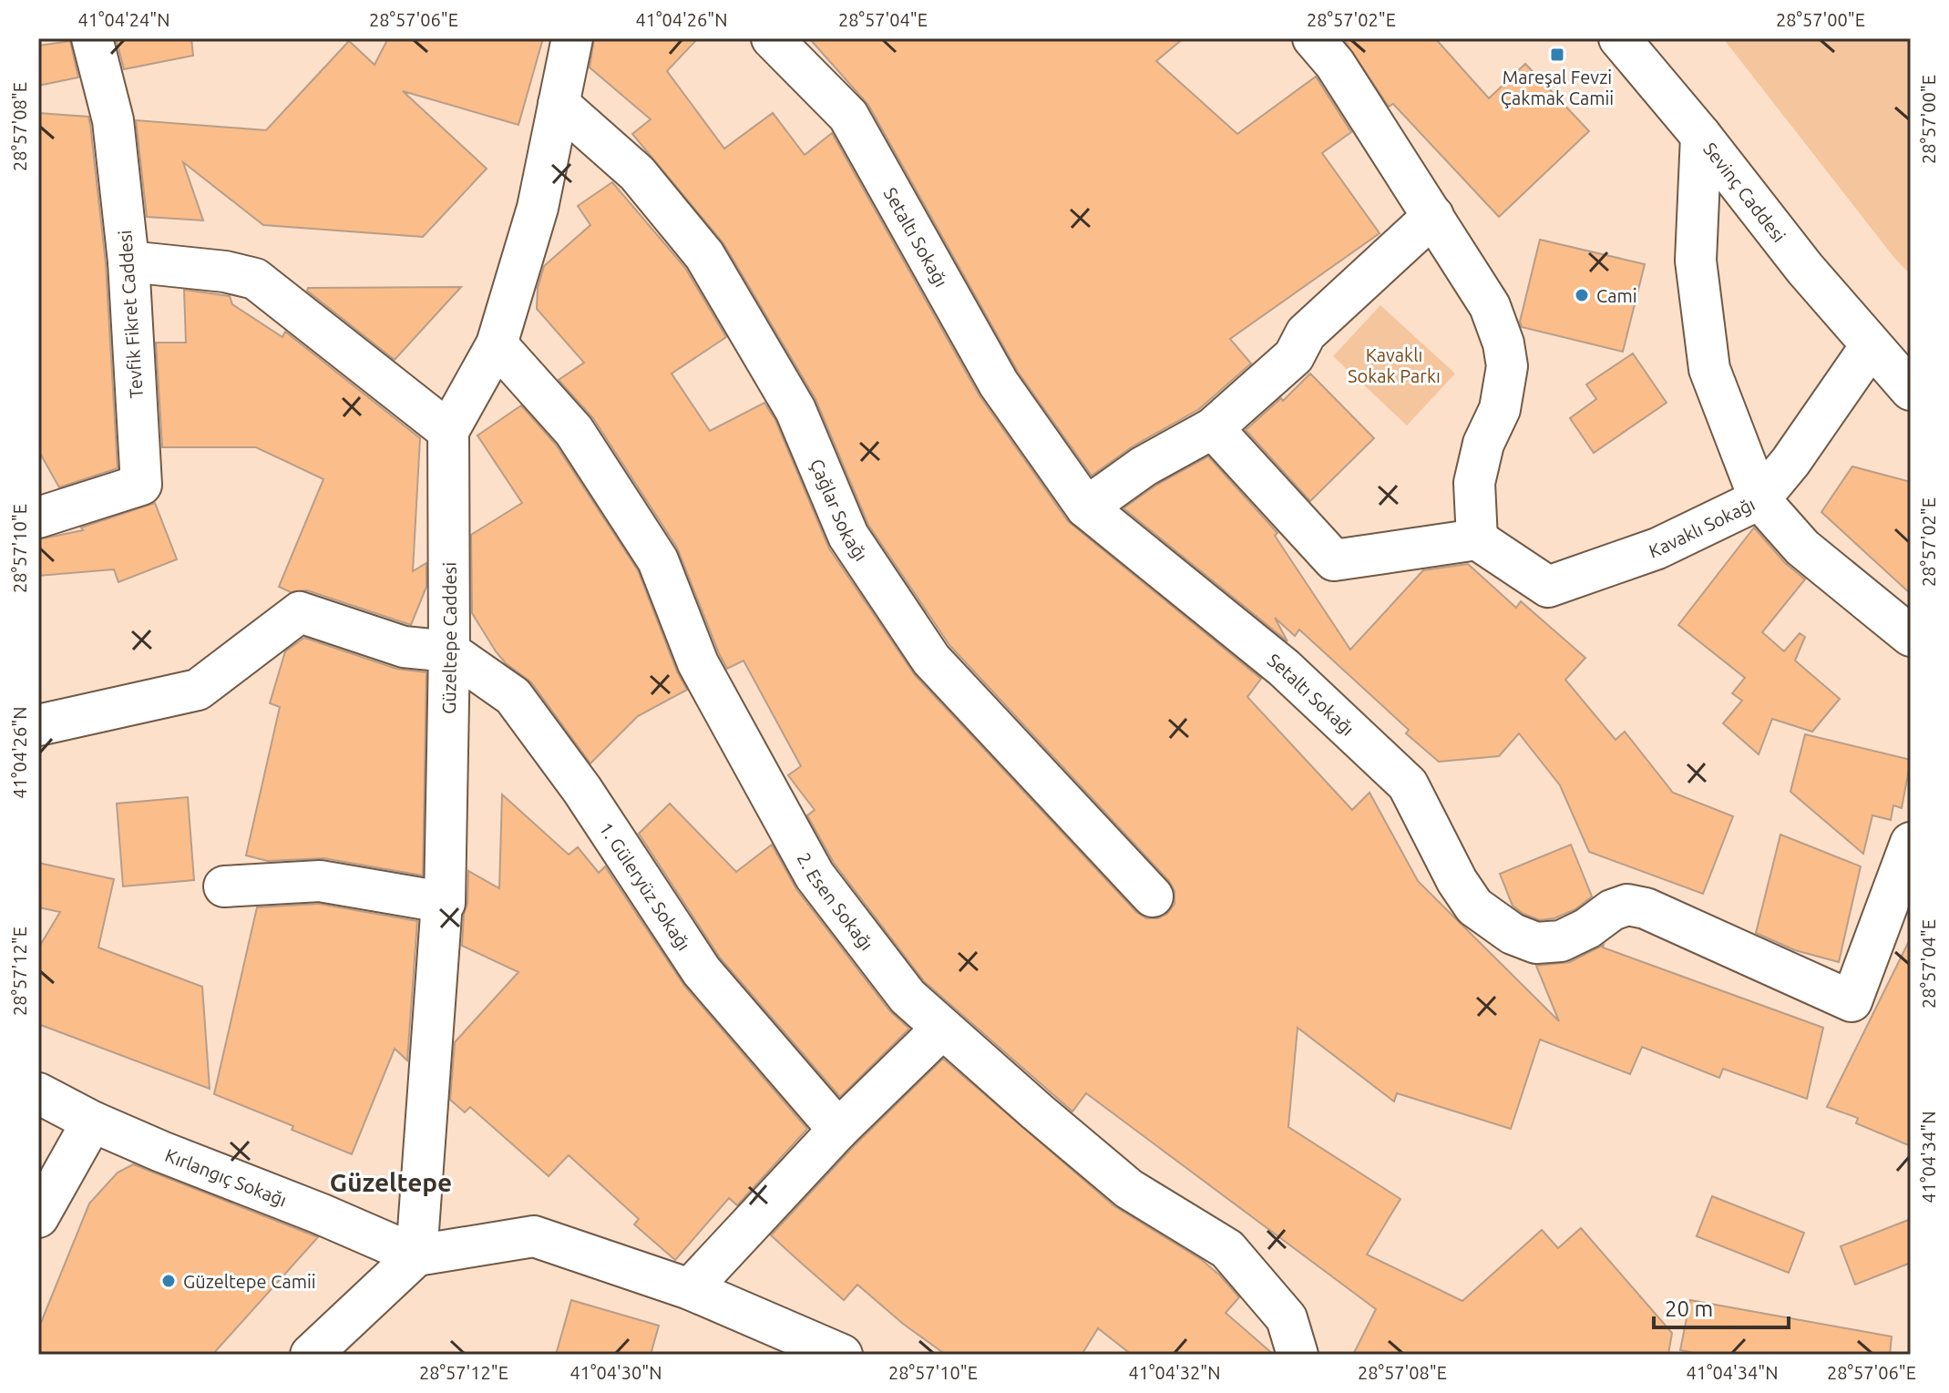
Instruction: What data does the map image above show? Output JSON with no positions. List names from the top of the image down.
{
  "streets": {
    "street": [
      "Sevinç Caddesi",
      "Setaltı Sokağı",
      "Tevfik Fikret Caddesi",
      "Çağlar Sokağı",
      "Kavaklı Sokağı",
      "Güzeltepe Caddesi",
      "1. Güleryüz Sokağı",
      "2. Esen Sokağı",
      "Kırlangıç Sokağı"
    ]
  },
  "crossings": [
    ["Sevinç Caddesi", "Kavaklı Sokağı"],
    ["Çağlar Sokağı", "Güzeltepe Caddesi"],
    ["Güzeltepe Caddesi", "1. Güleryüz Sokağı"],
    ["Güzeltepe Caddesi", "2. Esen Sokağı"],
    ["Güzeltepe Caddesi", "Kırlangıç Sokağı"]
  ],
  "districts": ["Güzeltepe"],
  "parks": ["Kavaklı Sokak Parkı"],
  "places": {
    "transit": ["Mareşal Fevzi Çakmak Camii"],
    "other": ["Cami", "Güzeltepe Camii"]
  },
  "scale_bar": "20 m",
  "coordinates": [
    "41°04'24\"N",
    "28°57'06\"E",
    "41°04'26\"N",
    "28°57'04\"E",
    "28°57'02\"E",
    "28°57'00\"E",
    "28°57'08\"E",
    "28°57'10\"E",
    "28°57'12\"E",
    "41°04'34\"N",
    "41°04'30\"N",
    "41°04'32\"N"
  ]
}
